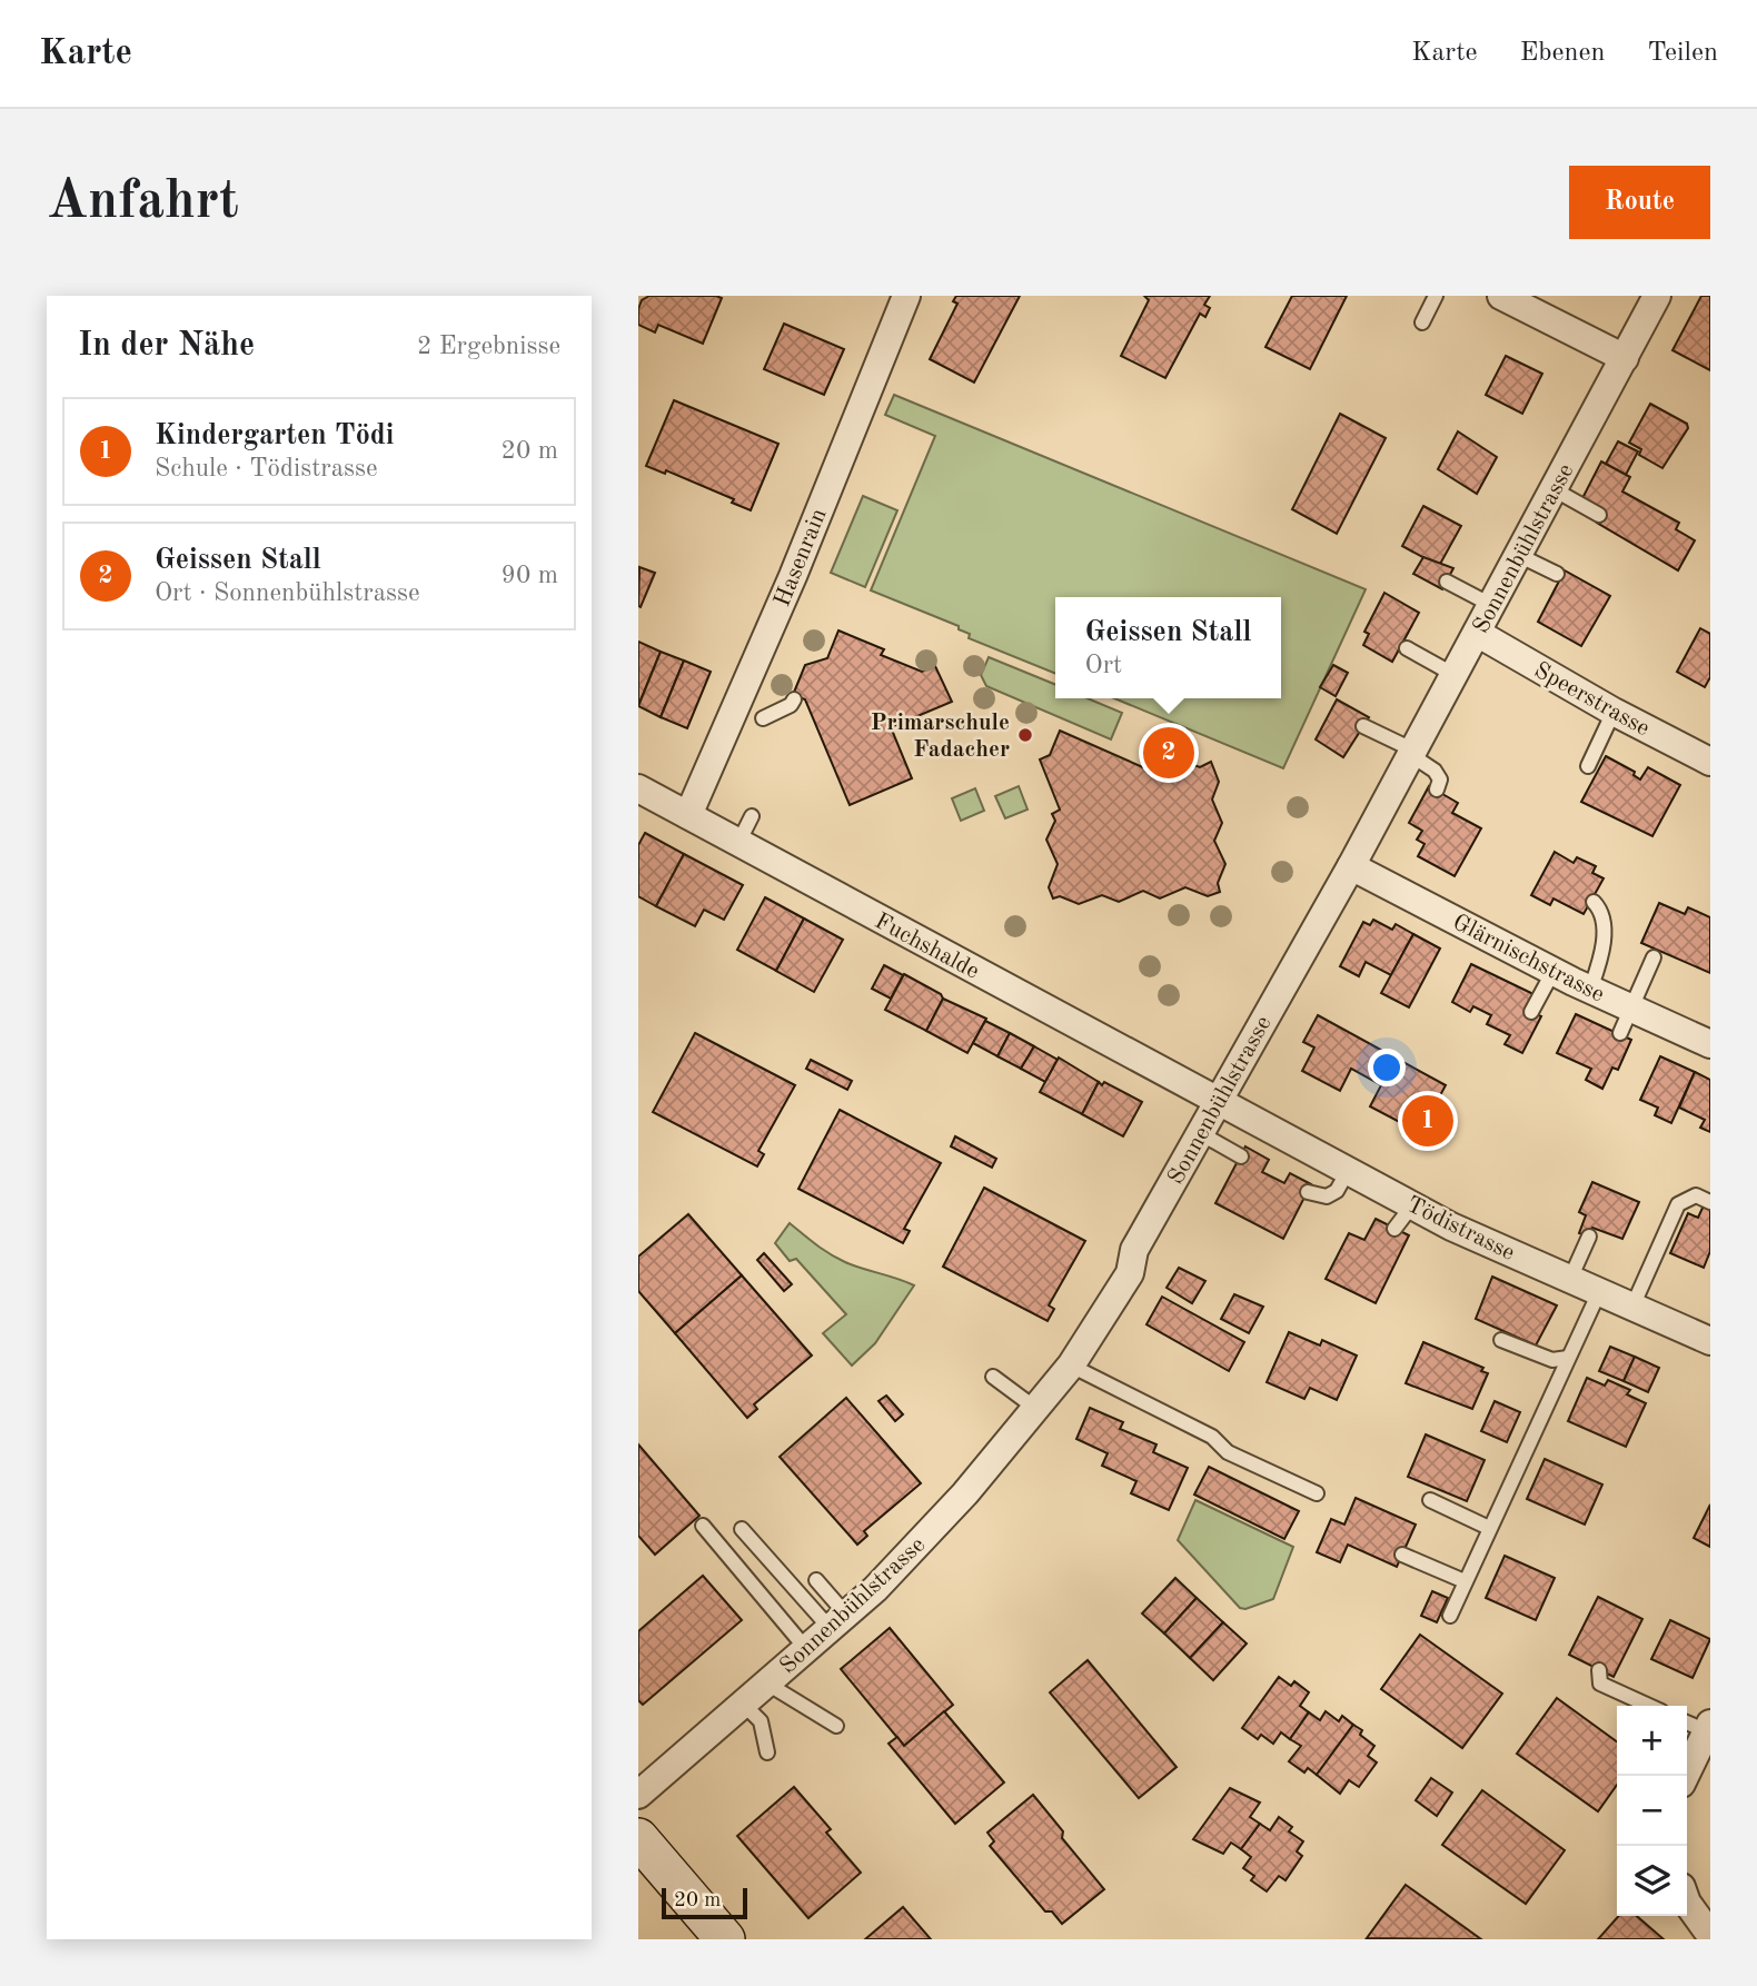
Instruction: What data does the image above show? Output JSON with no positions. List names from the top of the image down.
{
  "streets": {
    "street": [
      "Sonnenbühlstrasse",
      "Hasenrain",
      "Speerstrasse",
      "Fuchshalde",
      "Glärnischstrasse",
      "Tödistrasse"
    ]
  },
  "crossings": [
    ["Sonnenbühlstrasse", "Speerstrasse"],
    ["Sonnenbühlstrasse", "Fuchshalde"],
    ["Sonnenbühlstrasse", "Glärnischstrasse"],
    ["Sonnenbühlstrasse", "Tödistrasse"],
    ["Hasenrain", "Fuchshalde"],
    ["Fuchshalde", "Tödistrasse"]
  ],
  "places": ["Primarschule Fadacher"],
  "scale_bar": "20 m",
  "page": {
    "header": "Karte",
    "nav": ["Karte", "Ebenen", "Teilen"],
    "buttons": "Route",
    "title": "Anfahrt",
    "heading": ["In der Nähe", "2 Ergebnisse"],
    "list": [
      {
        "mark": "1",
        "name": "Kindergarten Tödi",
        "note": "Schule · Tödistrasse",
        "value": "20 m"
      },
      {
        "mark": "2",
        "name": "Geissen Stall",
        "note": "Ort · Sonnenbühlstrasse",
        "value": "90 m"
      }
    ],
    "popup": ["Geissen Stall", "Ort"],
    "pins": ["2", "1"],
    "map_buttons": ["+", "−"],
    "scale": "20 m"
  }
}
